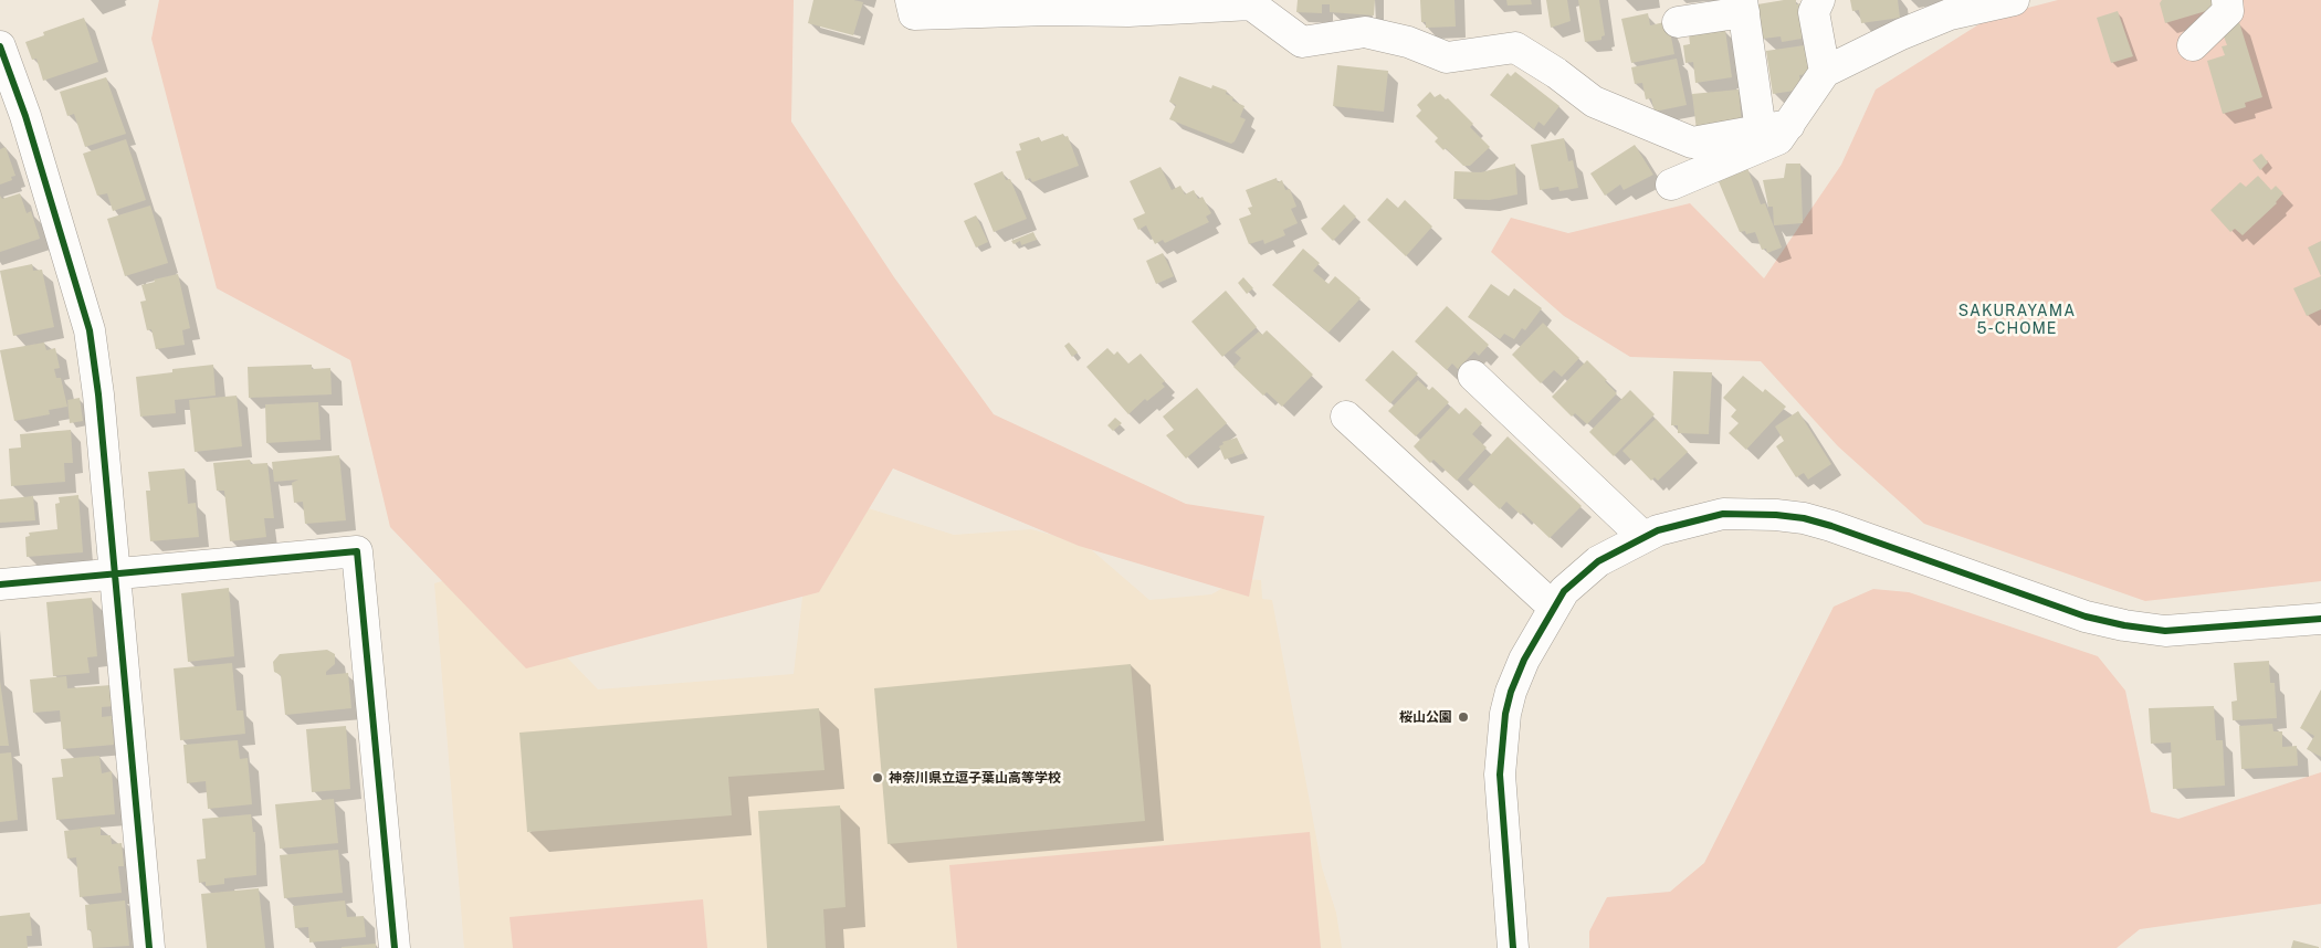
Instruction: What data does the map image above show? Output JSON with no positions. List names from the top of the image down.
{
  "districts": ["SAKURAYAMA 5-CHOME"],
  "places": ["桜山公園", "神奈川県立逗子葉山高等学校"]
}
